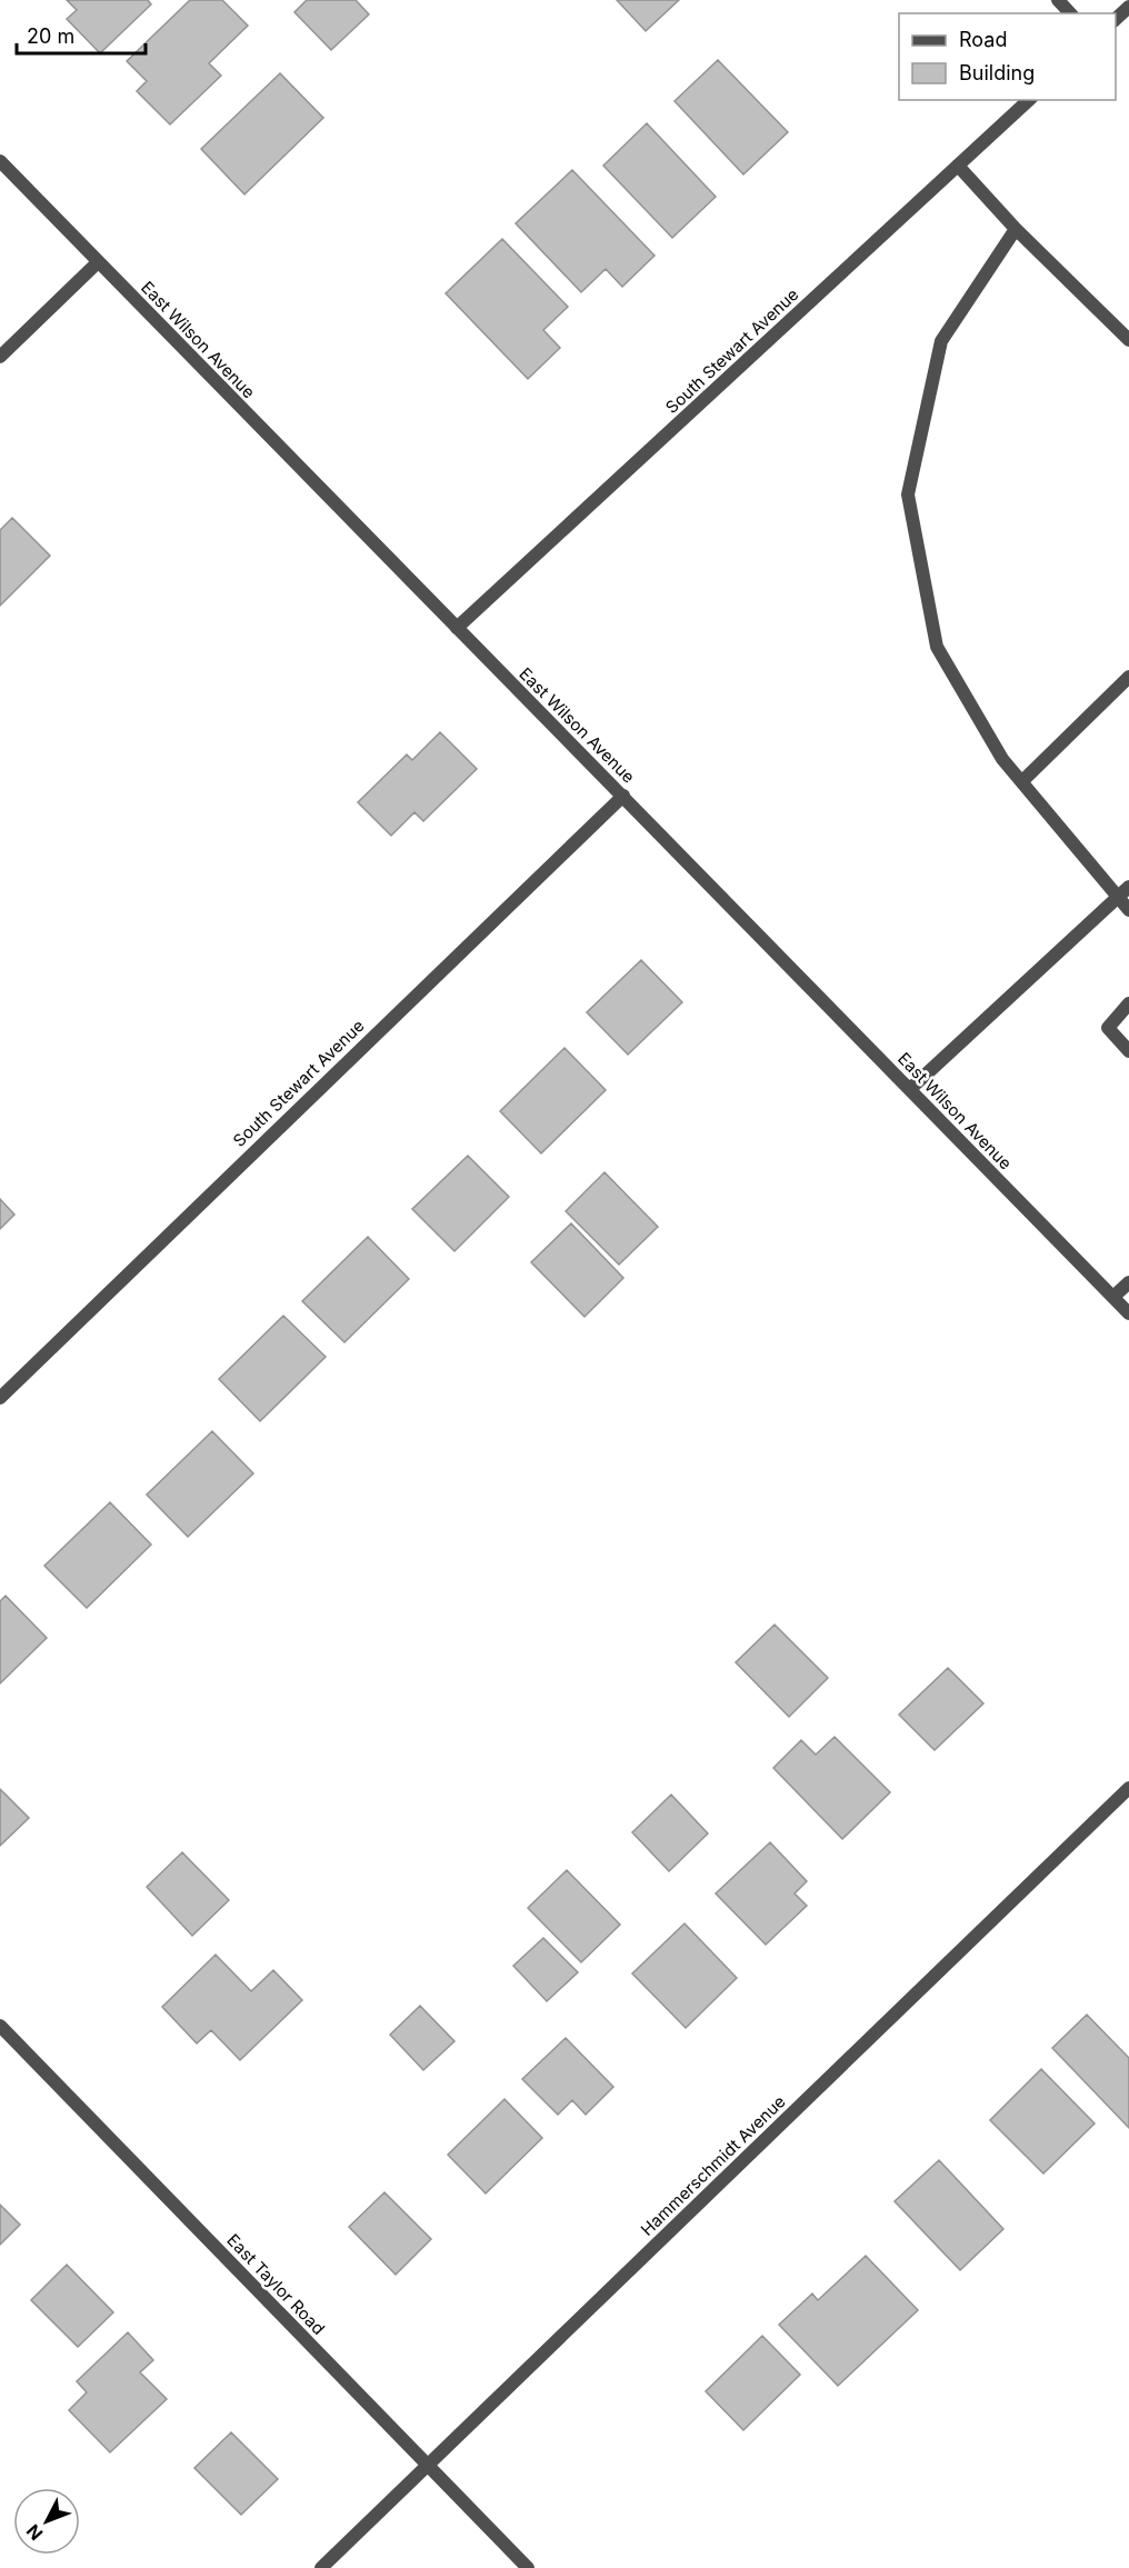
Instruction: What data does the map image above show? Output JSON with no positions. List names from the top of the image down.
{
  "streets": {
    "street": [
      "East Wilson Avenue",
      "South Stewart Avenue",
      "Hammerschmidt Avenue",
      "East Taylor Road"
    ]
  },
  "crossings": [
    ["East Wilson Avenue", "South Stewart Avenue"],
    ["Hammerschmidt Avenue", "East Taylor Road"]
  ],
  "legend": ["Road", "Building"],
  "scale_bar": "20 m",
  "north": "bottom left"
}
